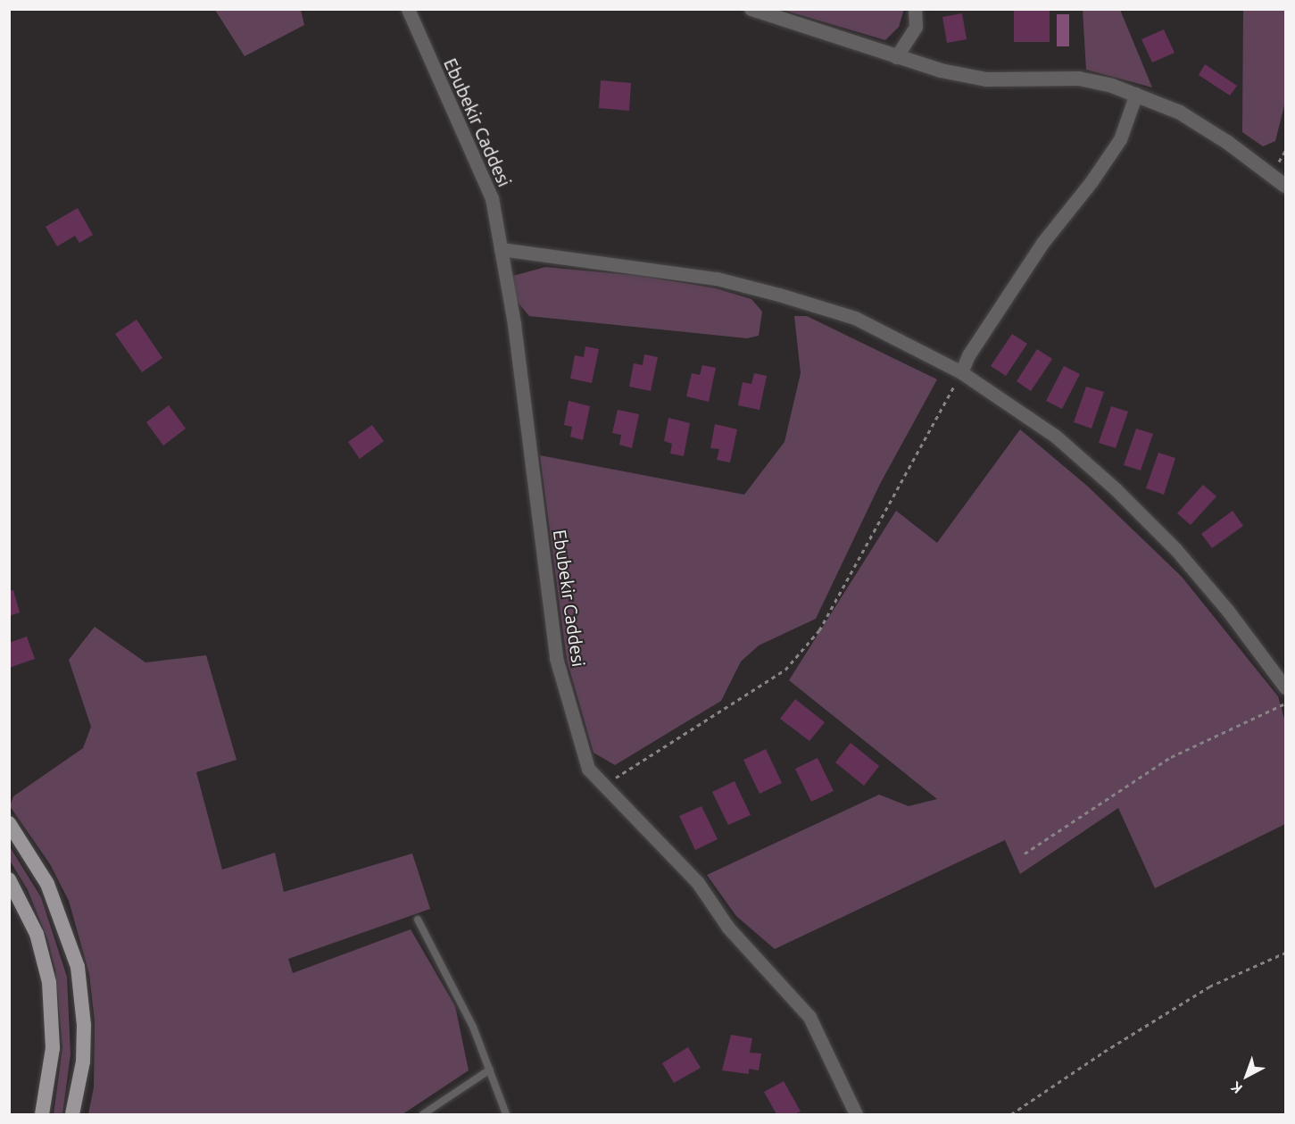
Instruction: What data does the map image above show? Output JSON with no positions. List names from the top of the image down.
{
  "streets": {
    "street": ["Ebubekir Caddesi"]
  },
  "north": "bottom left"
}
